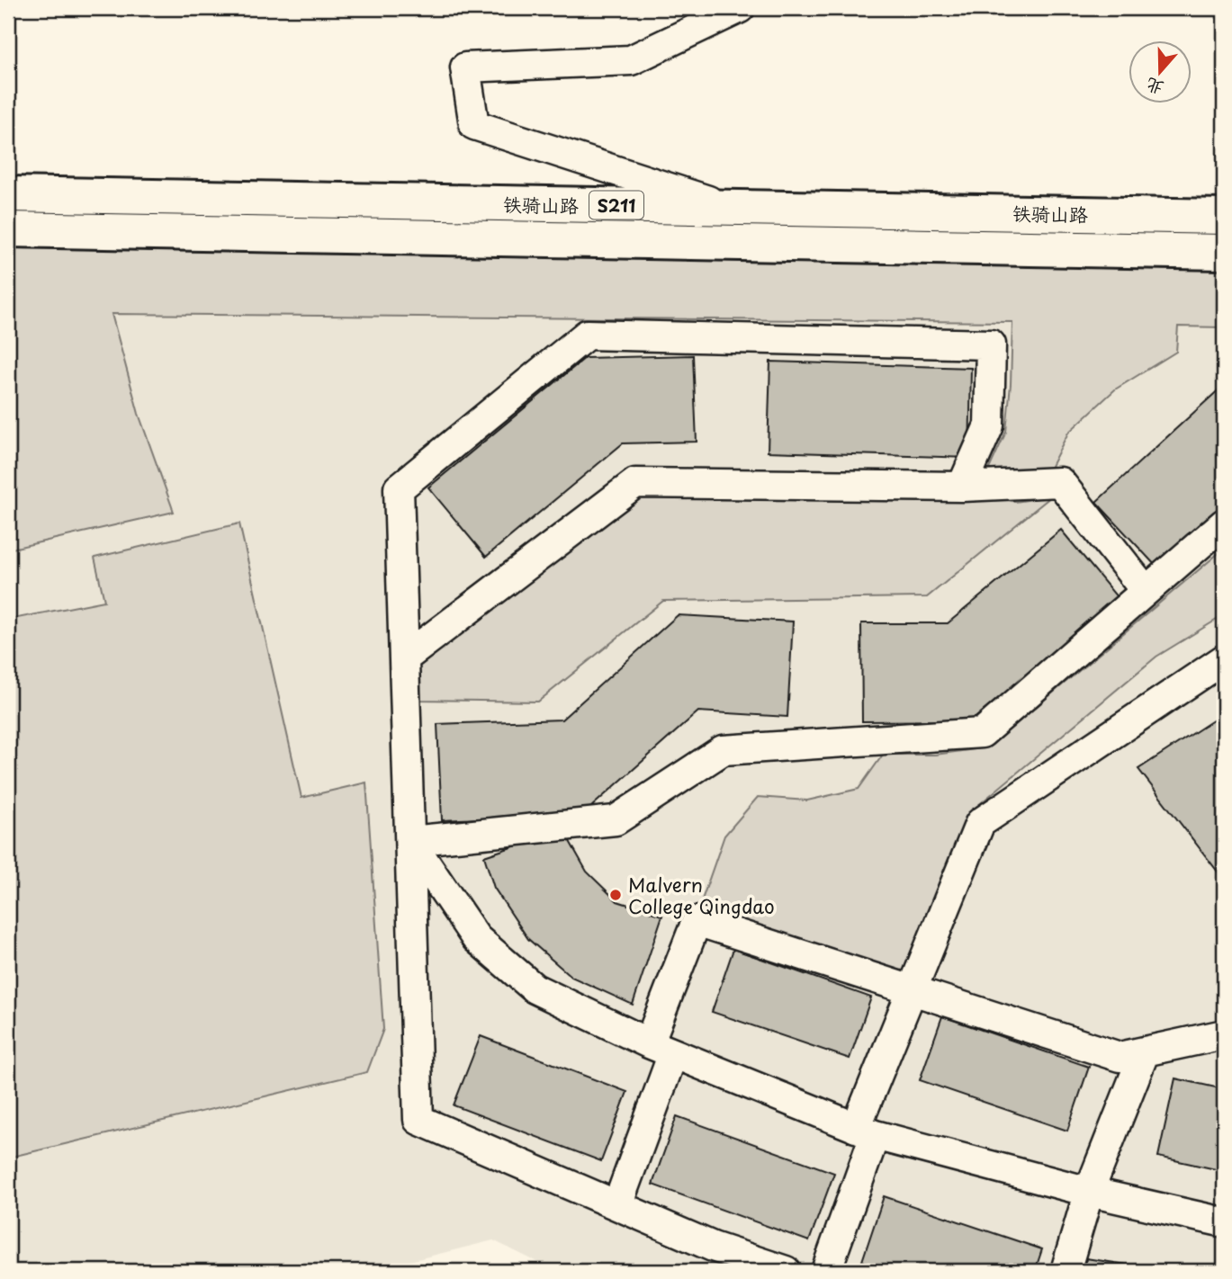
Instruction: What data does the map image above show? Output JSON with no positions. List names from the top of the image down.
{
  "streets": {
    "main road": ["铁骑山路", "S211"]
  },
  "places": ["Malvern College Qingdao"],
  "north": "bottom"
}
